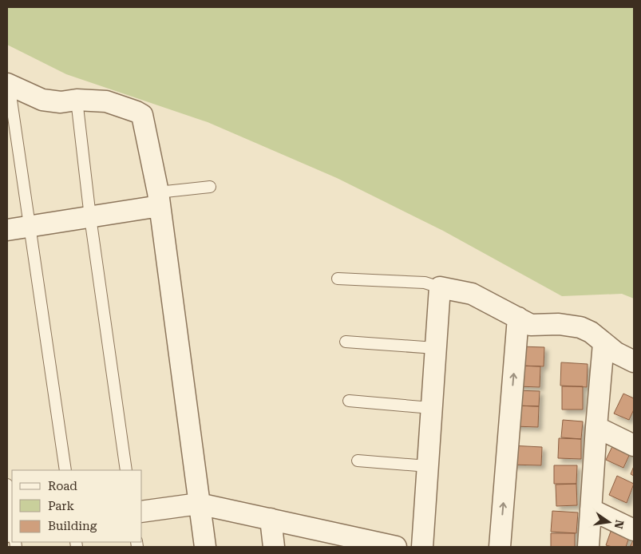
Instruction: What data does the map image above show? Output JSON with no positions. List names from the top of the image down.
{
  "legend": ["Road", "Park", "Building"],
  "north": "right"
}
